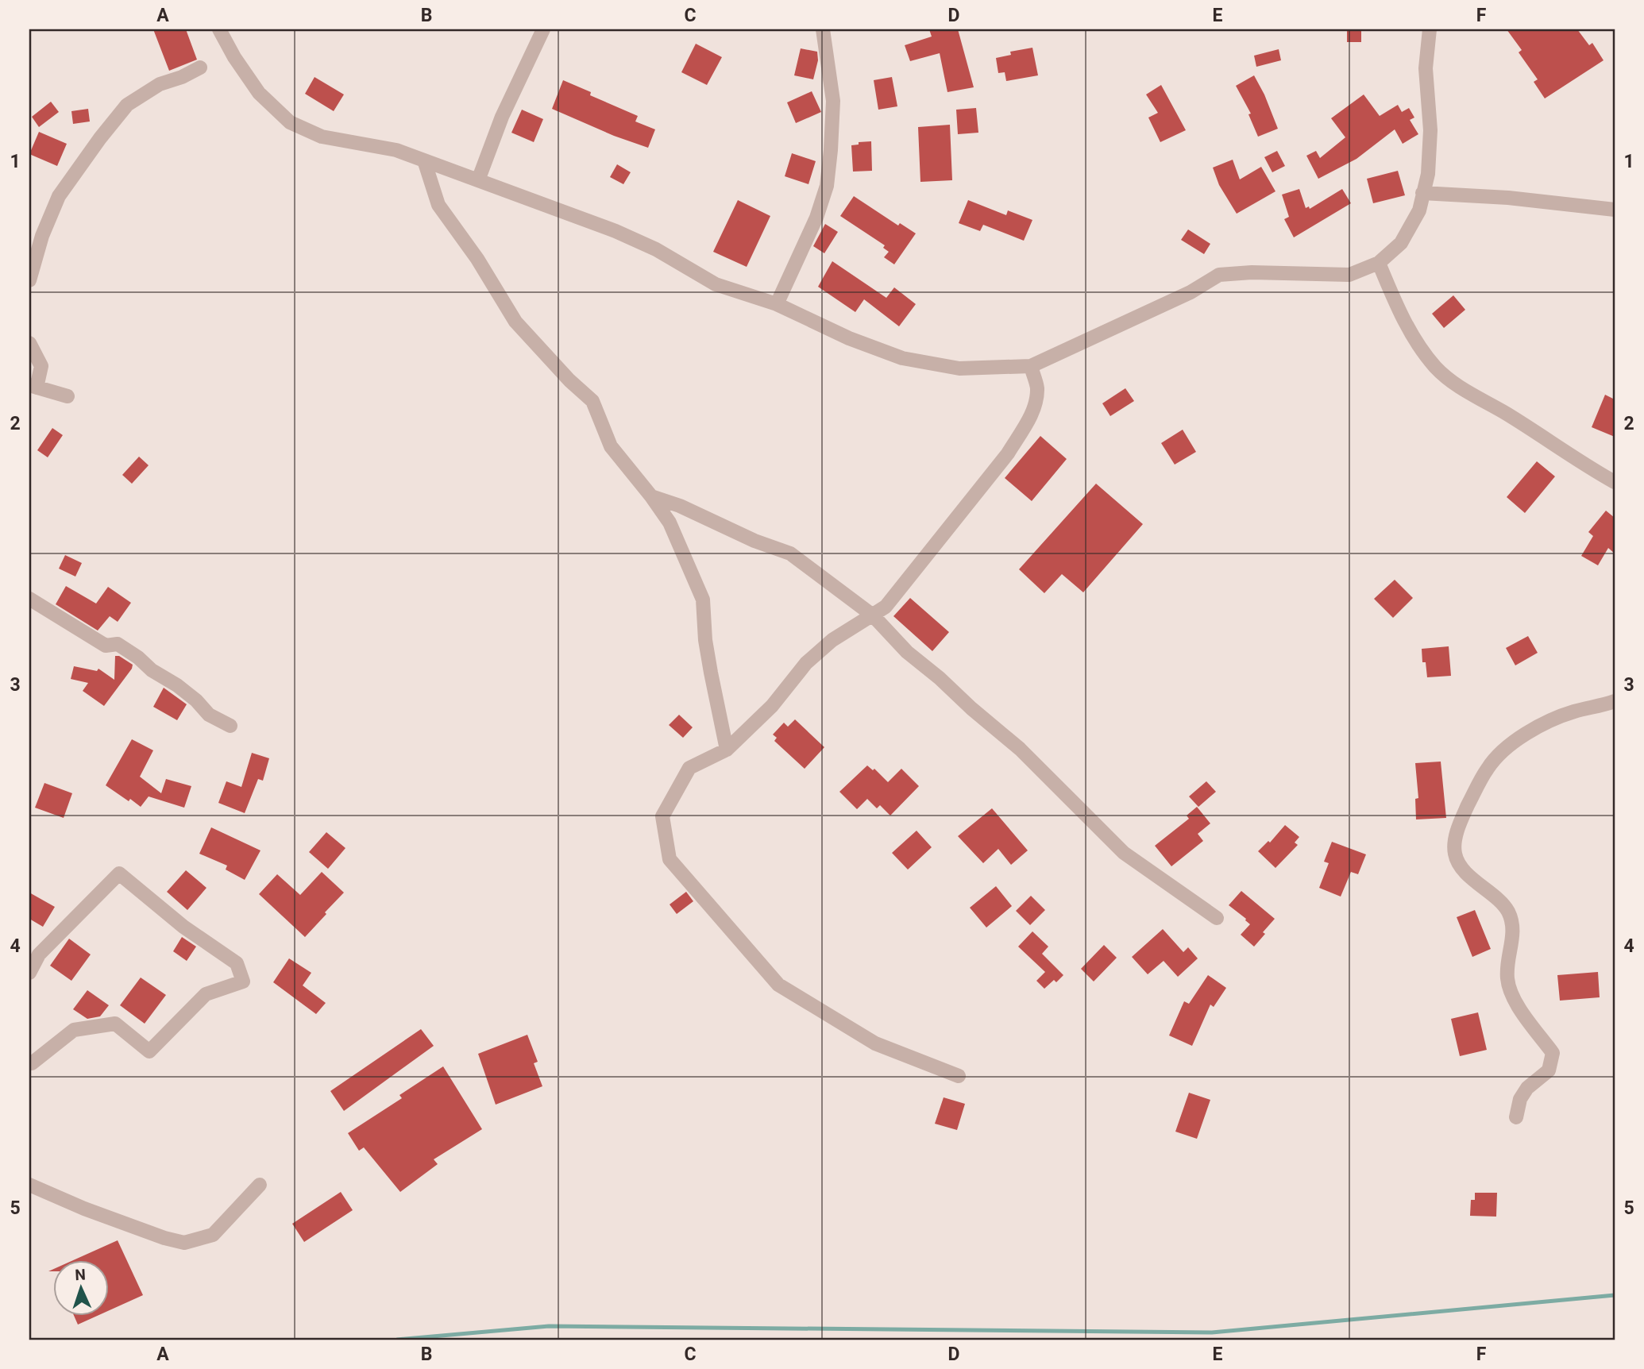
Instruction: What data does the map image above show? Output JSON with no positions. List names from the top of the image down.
{
  "north": "top",
  "grid": {
    "columns": [
      "A",
      "B",
      "C",
      "D",
      "E",
      "F"
    ],
    "rows": [
      "1",
      "2",
      "3",
      "4",
      "5"
    ]
  }
}
